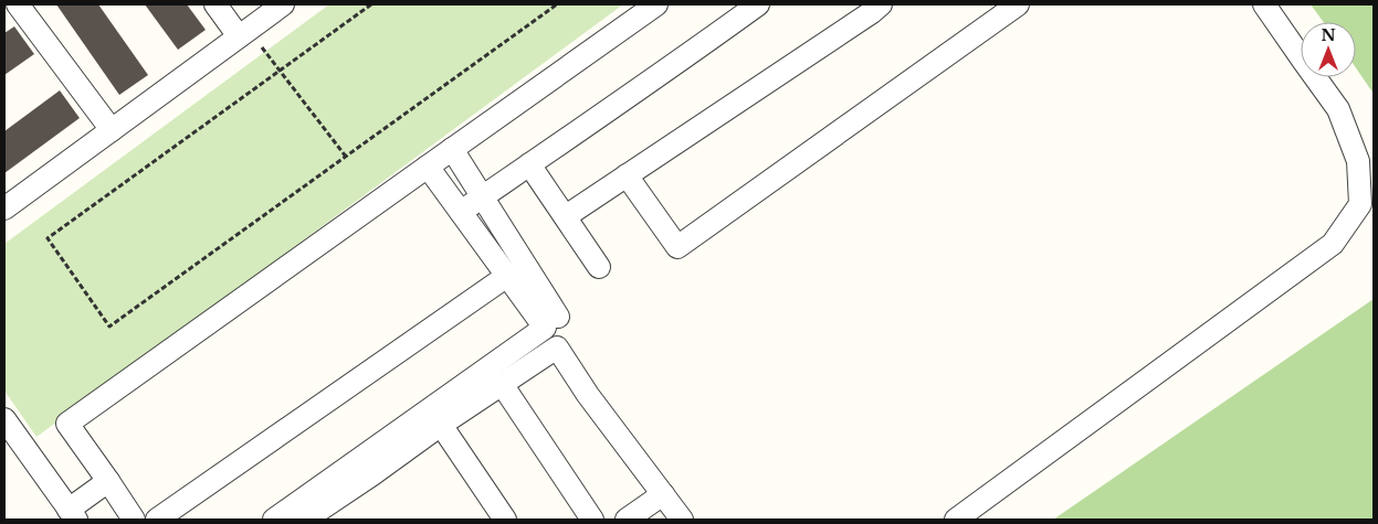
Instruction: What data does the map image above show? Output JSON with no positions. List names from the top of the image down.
{
  "north": "top"
}
